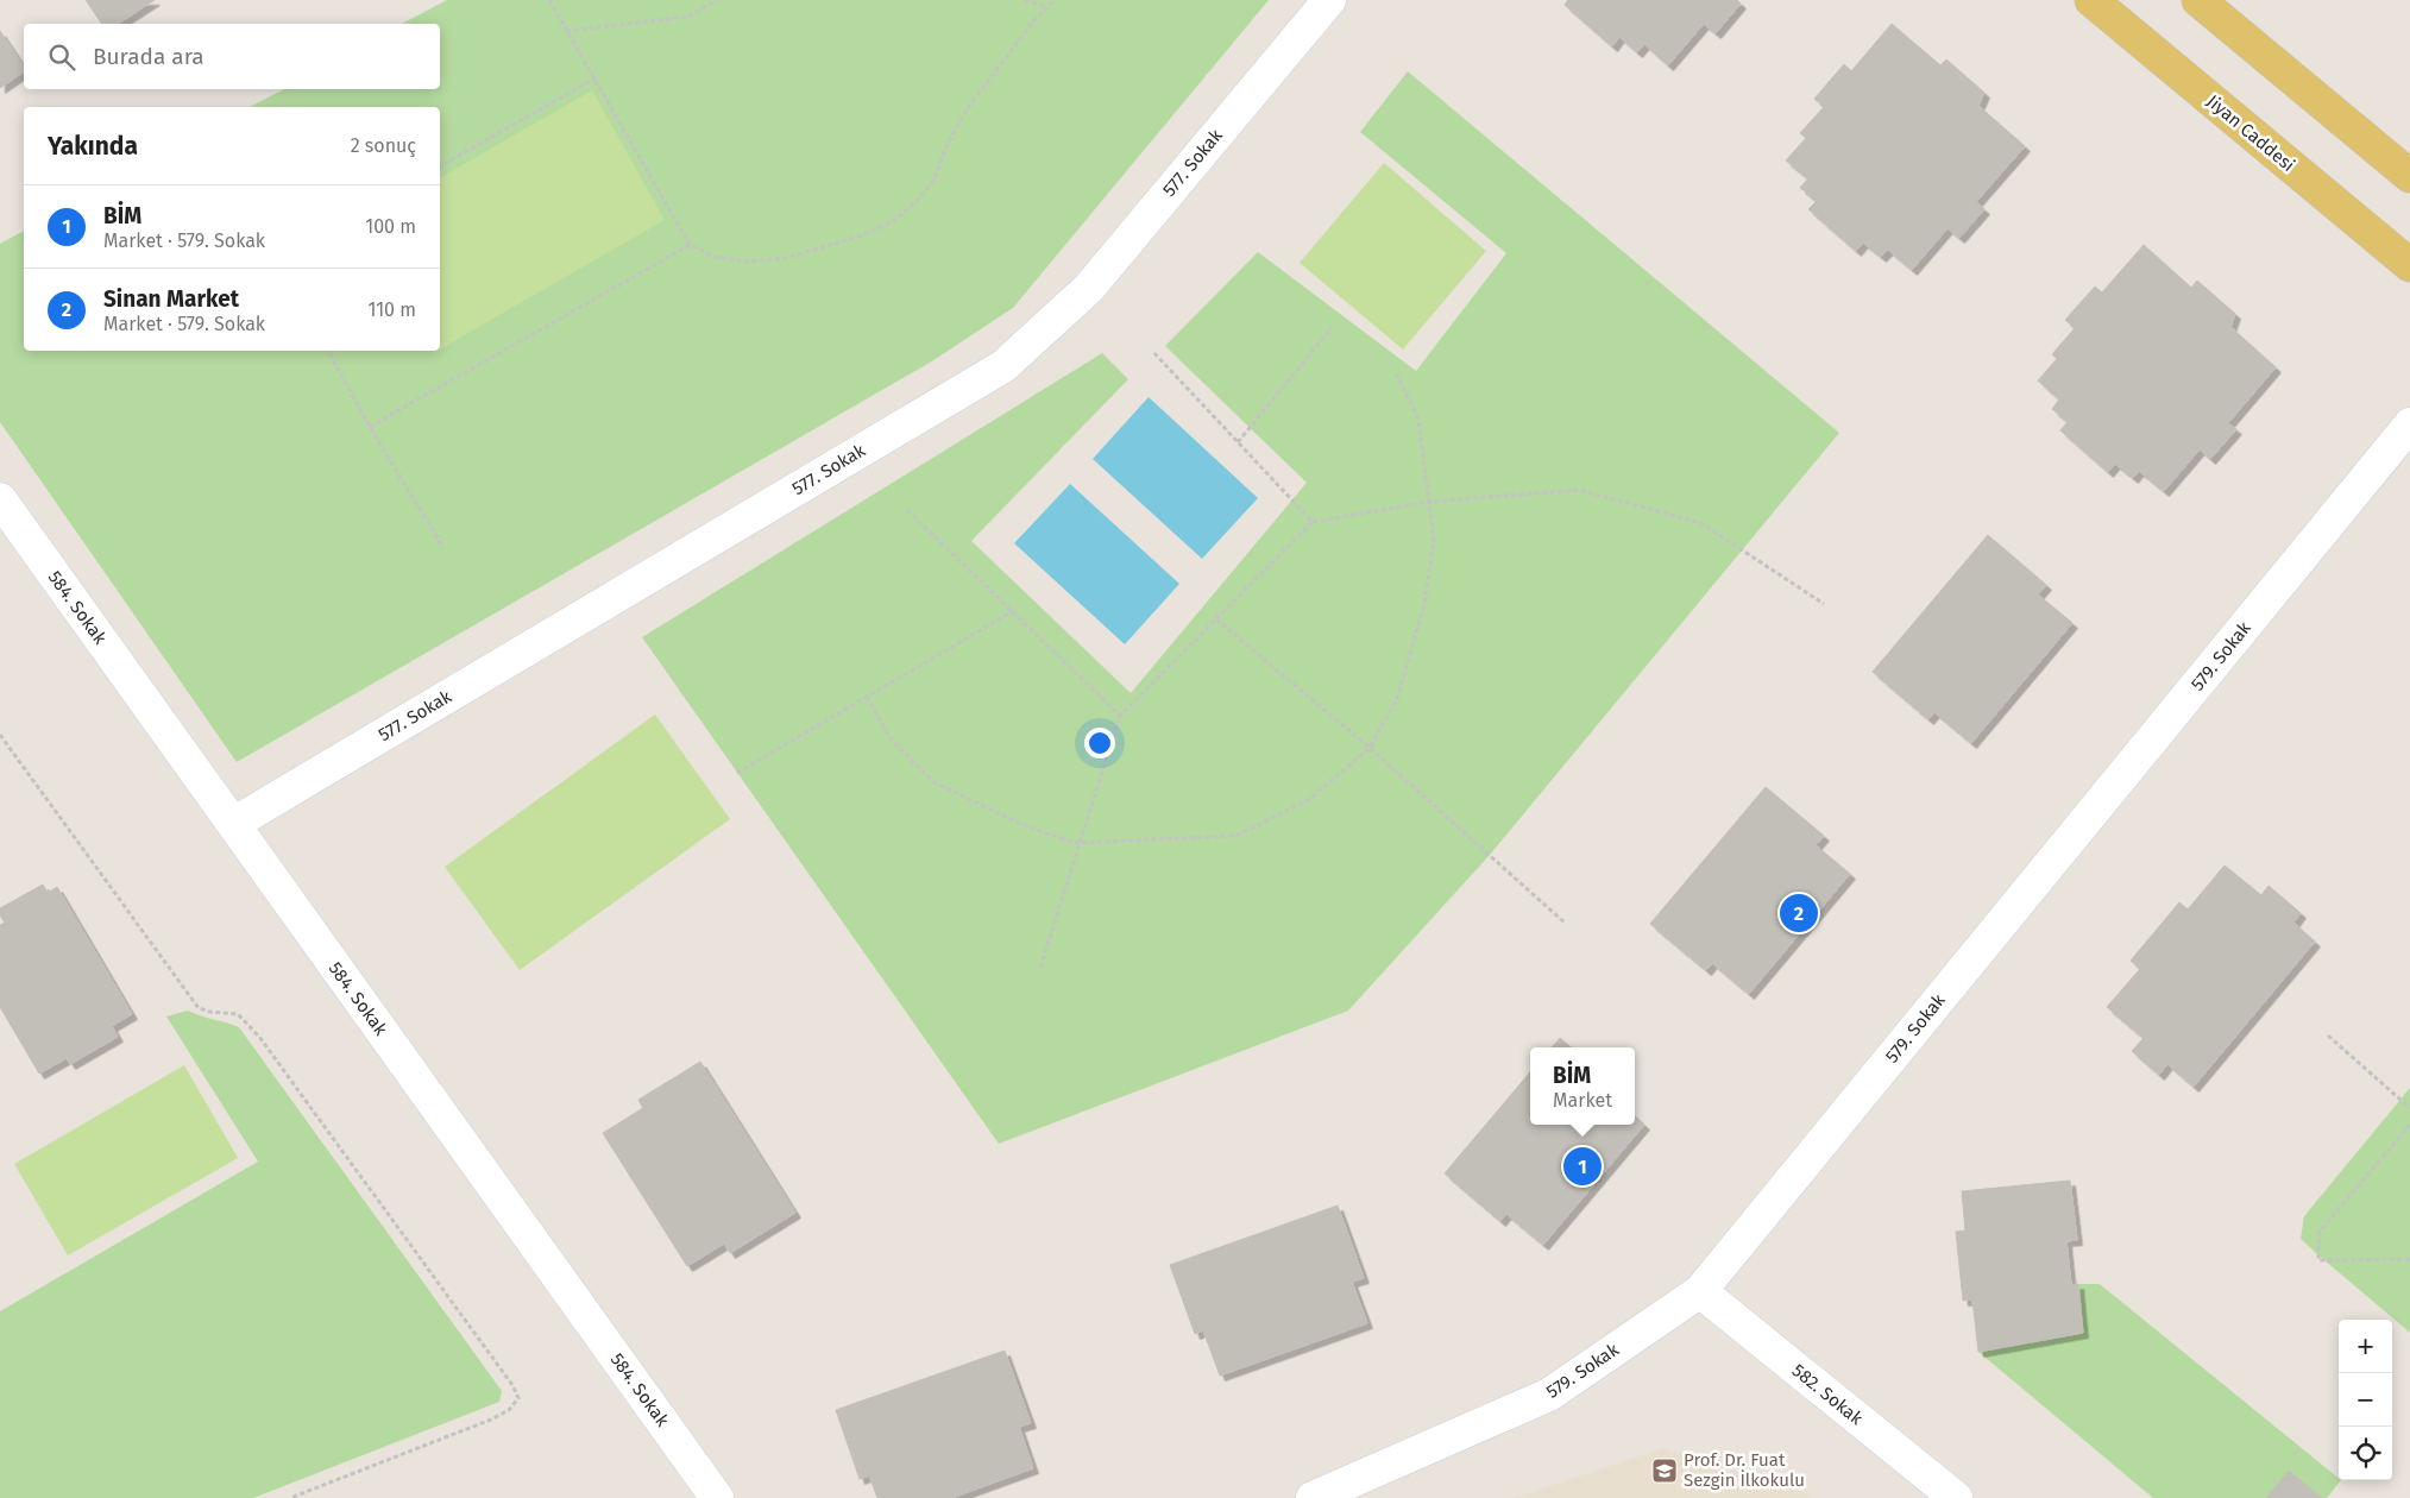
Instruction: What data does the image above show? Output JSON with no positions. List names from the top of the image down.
{
  "streets": {
    "main road": ["Jiyan Caddesi"],
    "street": [
      "577. Sokak",
      "584. Sokak",
      "579. Sokak",
      "582. Sokak"
    ]
  },
  "crossings": [
    ["577. Sokak", "584. Sokak"],
    ["579. Sokak", "582. Sokak"]
  ],
  "places": {
    "school or university": ["Prof. Dr. Fuat Sezgin İlkokulu"]
  },
  "page": {
    "search": "Burada ara",
    "heading": ["Yakında", "2 sonuç"],
    "list": [
      {
        "mark": "1",
        "name": "BİM",
        "note": "Market · 579. Sokak",
        "value": "100 m"
      },
      {
        "mark": "2",
        "name": "Sinan Market",
        "note": "Market · 579. Sokak",
        "value": "110 m"
      }
    ],
    "pins": ["2", "1"],
    "popup": ["BİM", "Market"],
    "map_buttons": ["+", "−"]
  }
}
